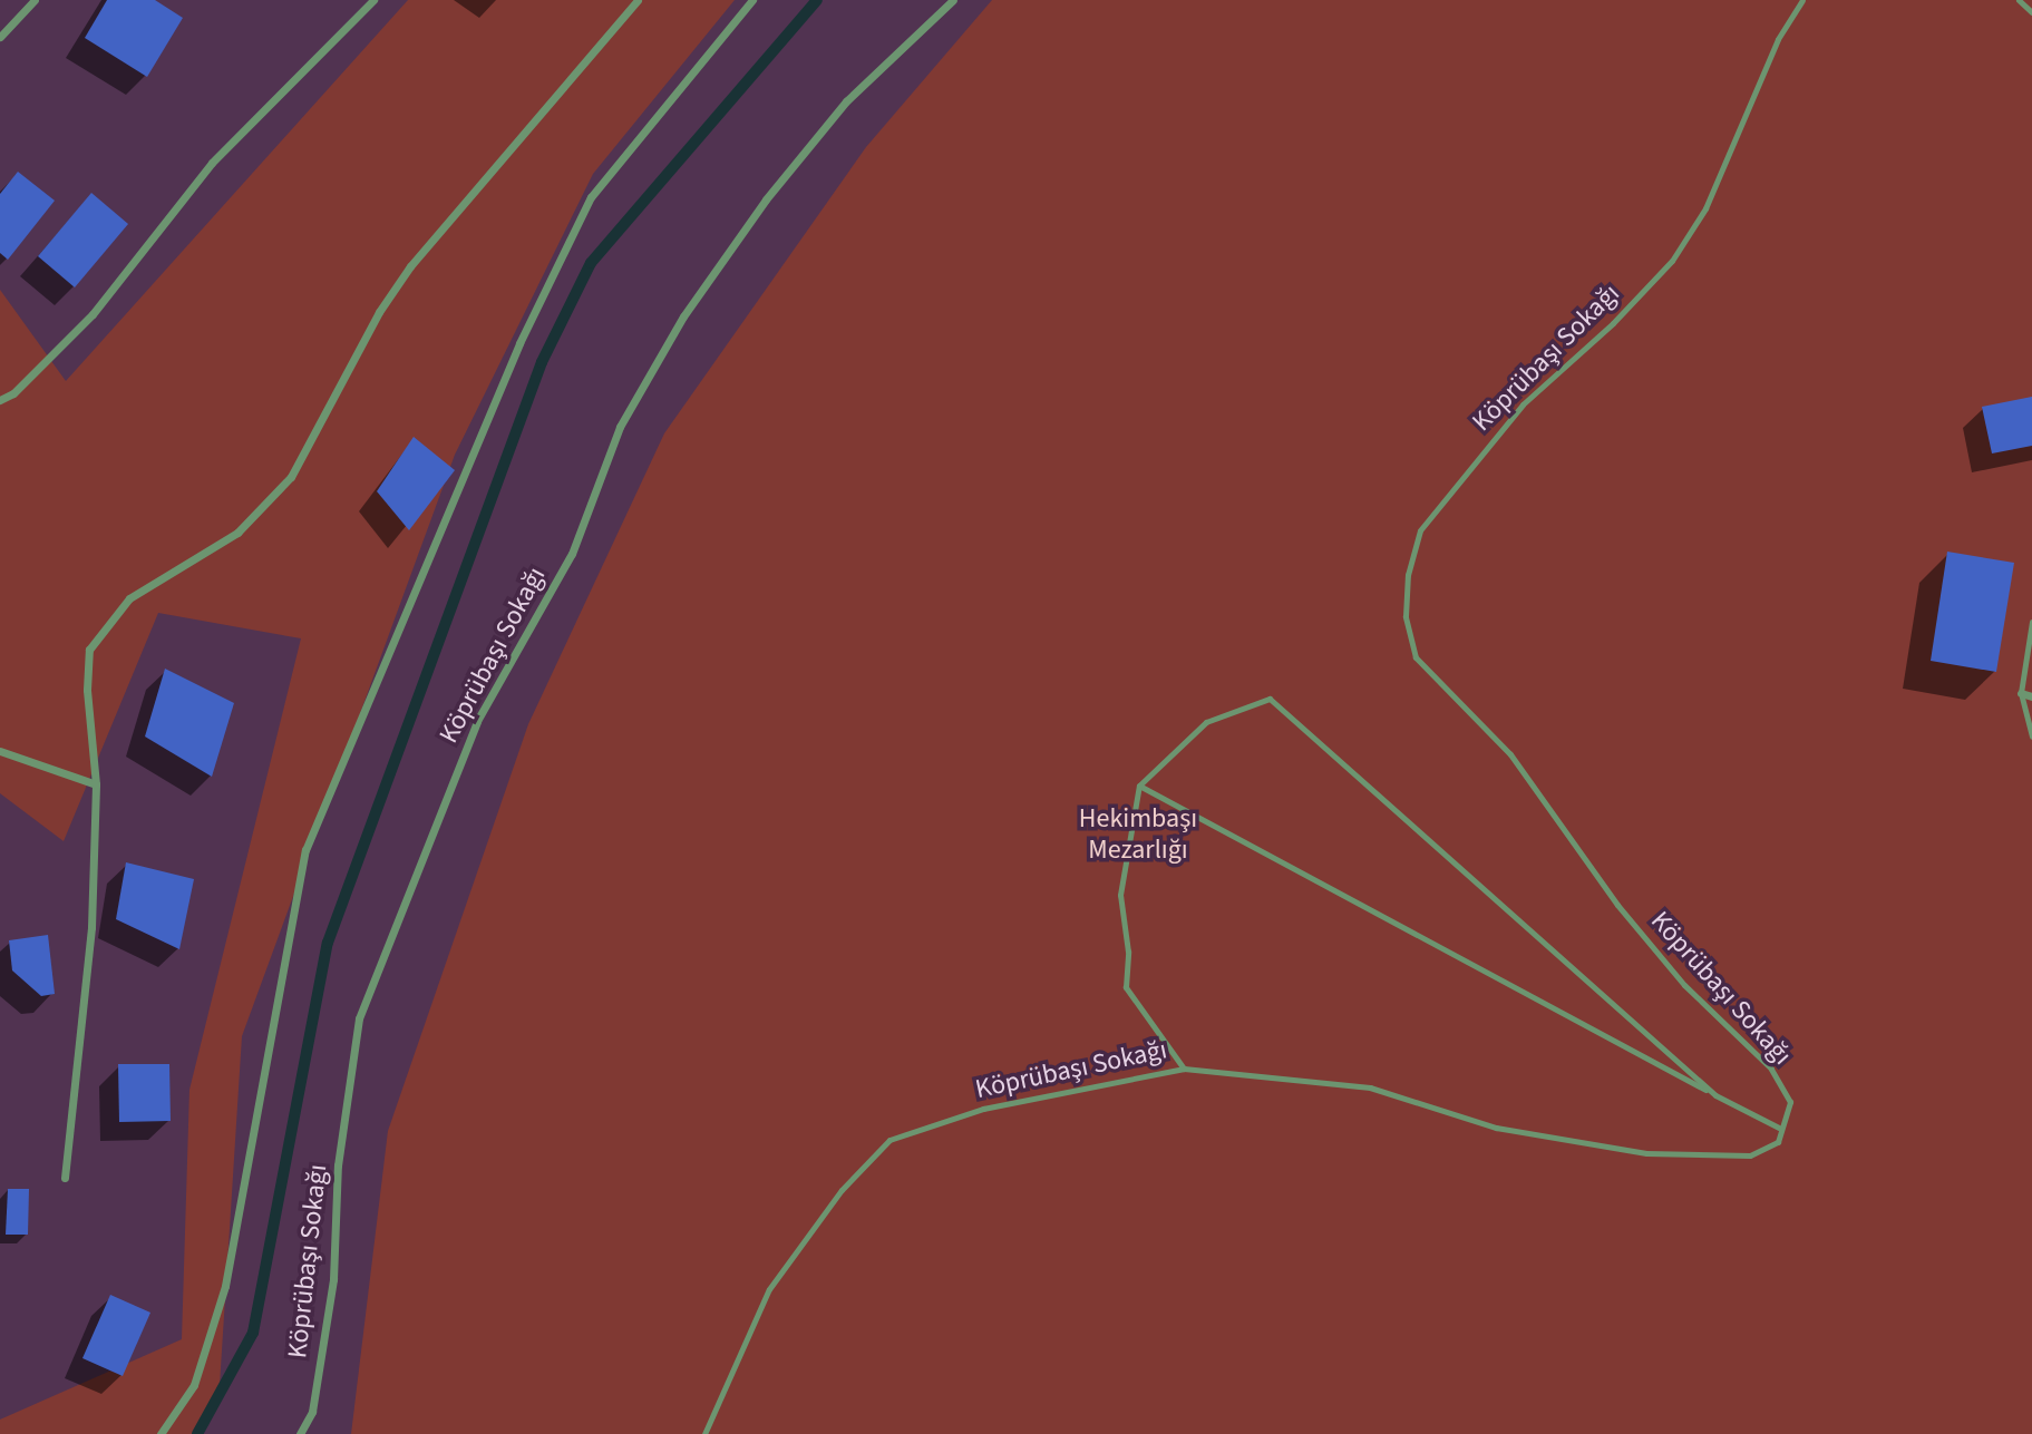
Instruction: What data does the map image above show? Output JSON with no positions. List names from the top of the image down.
{
  "streets": {
    "street": ["Köprübaşı Sokağı"]
  },
  "parks": ["Hekimbaşı Mezarlığı"]
}
